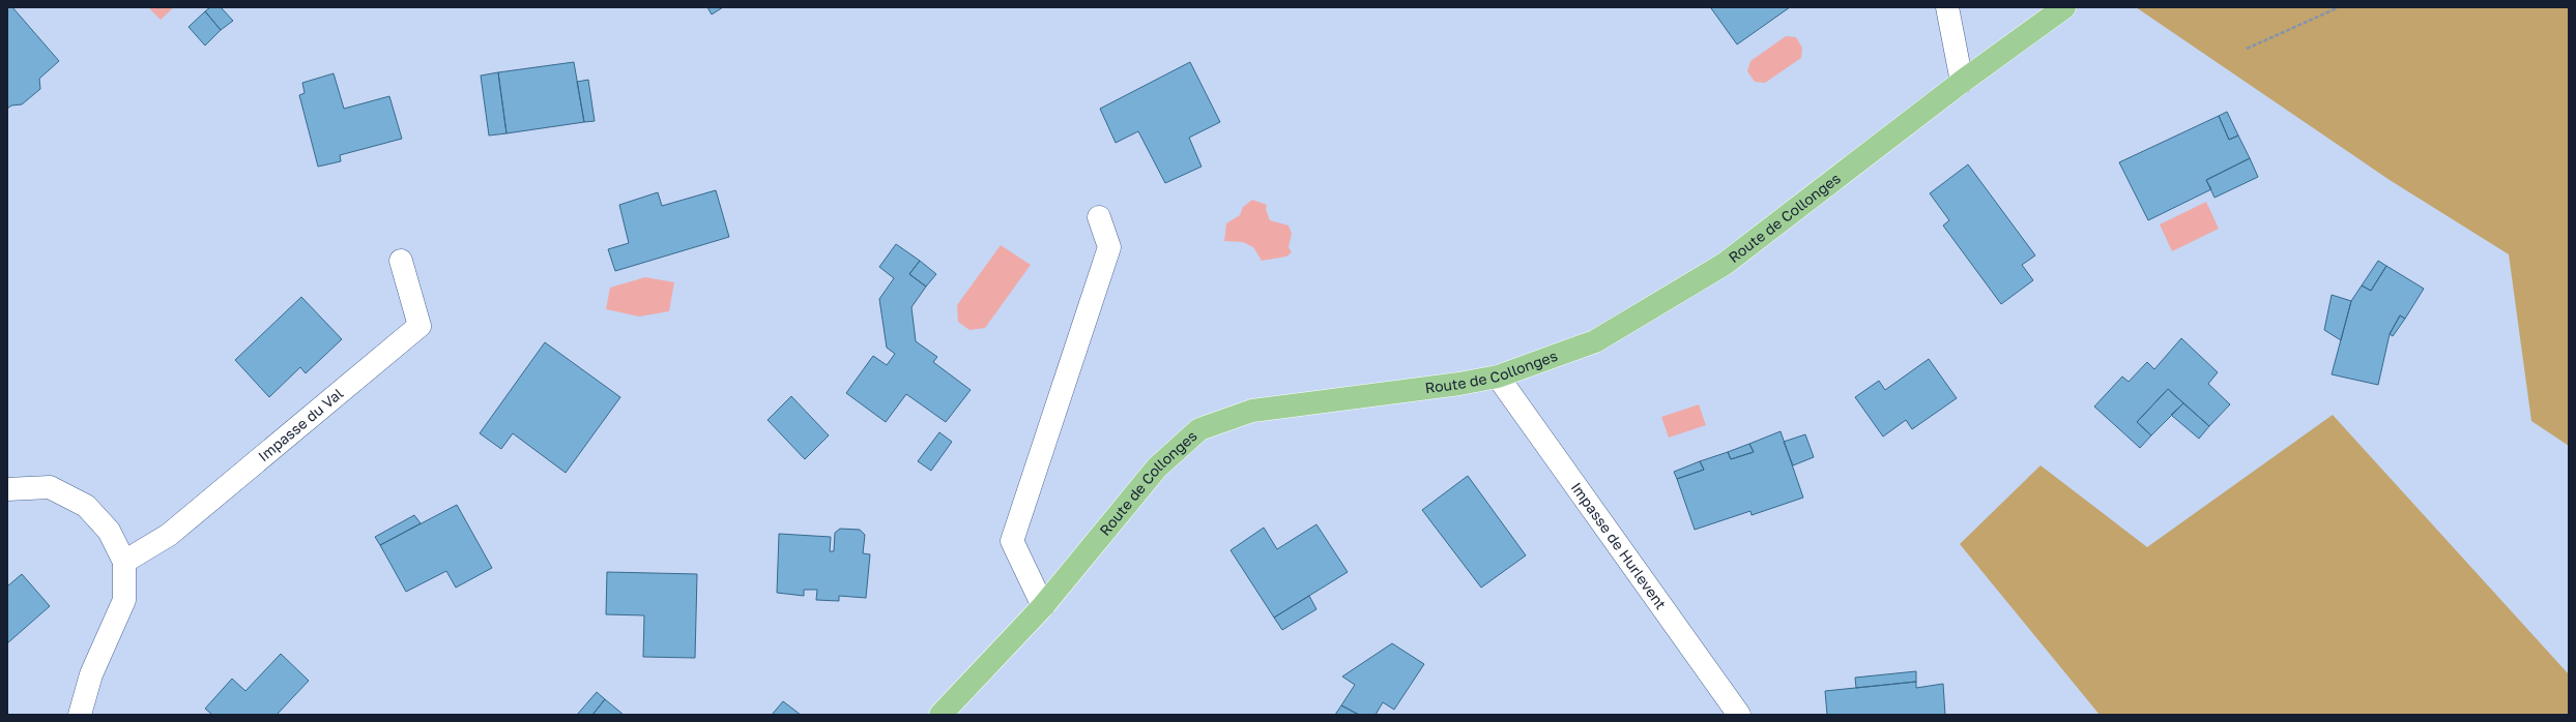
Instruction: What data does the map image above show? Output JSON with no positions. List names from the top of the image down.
{
  "streets": {
    "main road": ["Route de Collonges"],
    "street": ["Impasse du Val", "Impasse de Hurlevent"]
  },
  "crossings": [
    ["Route de Collonges", "Impasse de Hurlevent"]
  ]
}
